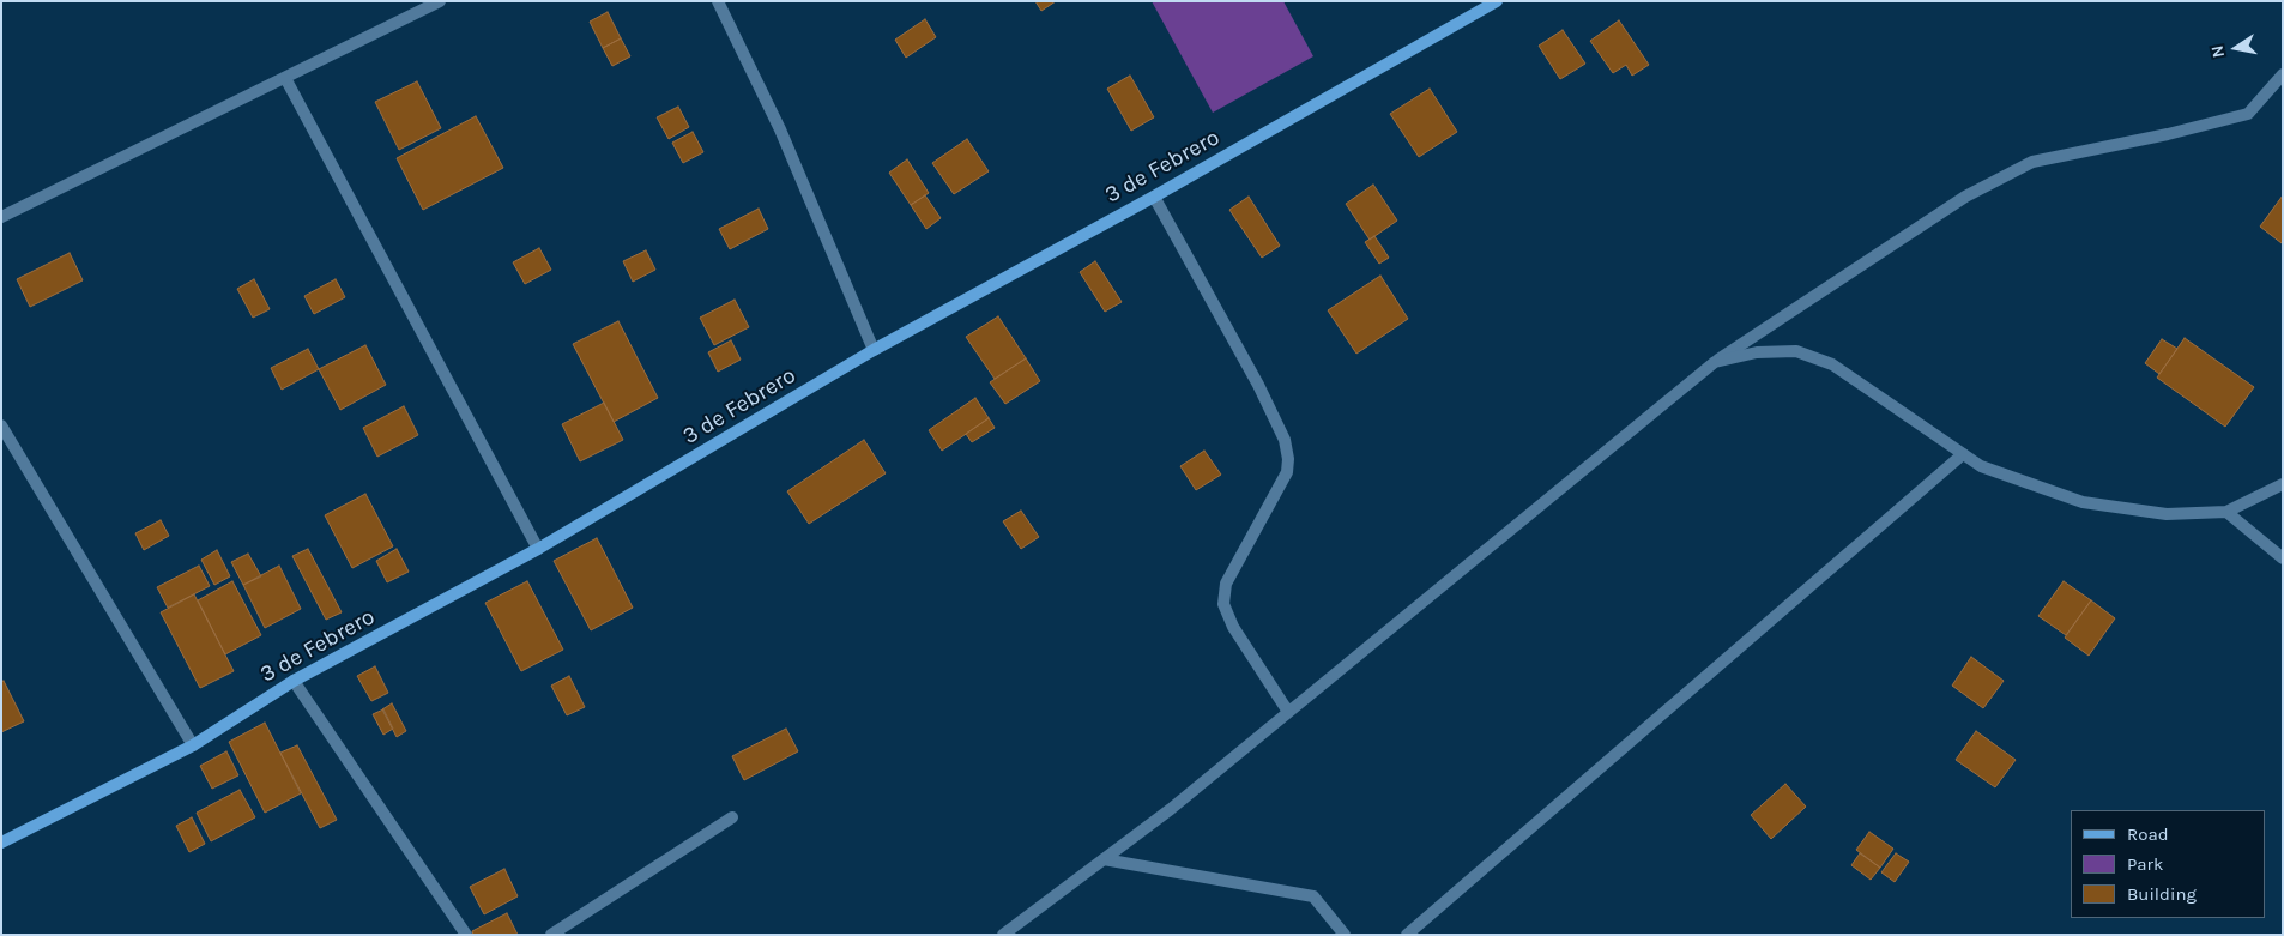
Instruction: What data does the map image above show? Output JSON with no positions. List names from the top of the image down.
{
  "streets": {
    "street": ["3 de Febrero"]
  },
  "legend": ["Road", "Park", "Building"],
  "north": "left"
}
